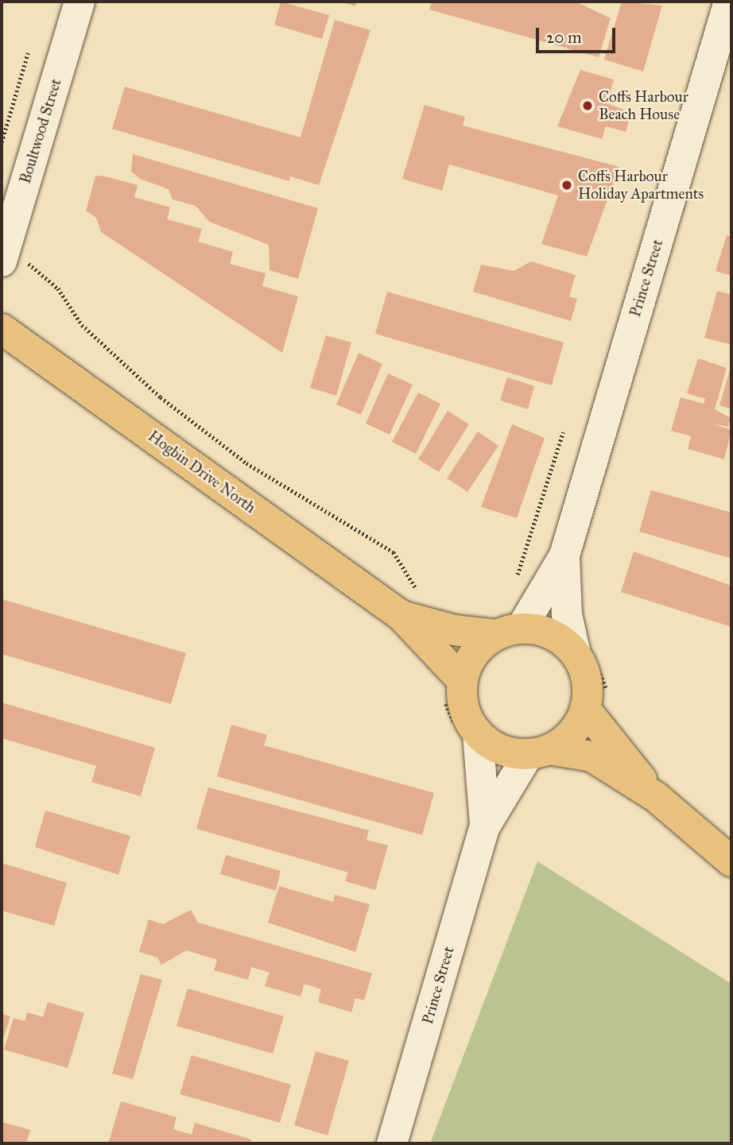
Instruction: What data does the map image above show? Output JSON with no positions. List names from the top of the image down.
{
  "streets": {
    "main road": ["Hogbin Drive North"],
    "street": ["Boultwood Street", "Prince Street"]
  },
  "crossings": [
    ["Prince Street", "Hogbin Drive North"]
  ],
  "places": ["Coffs Harbour Beach House", "Coffs Harbour Holiday Apartments"],
  "scale_bar": "20 m"
}
